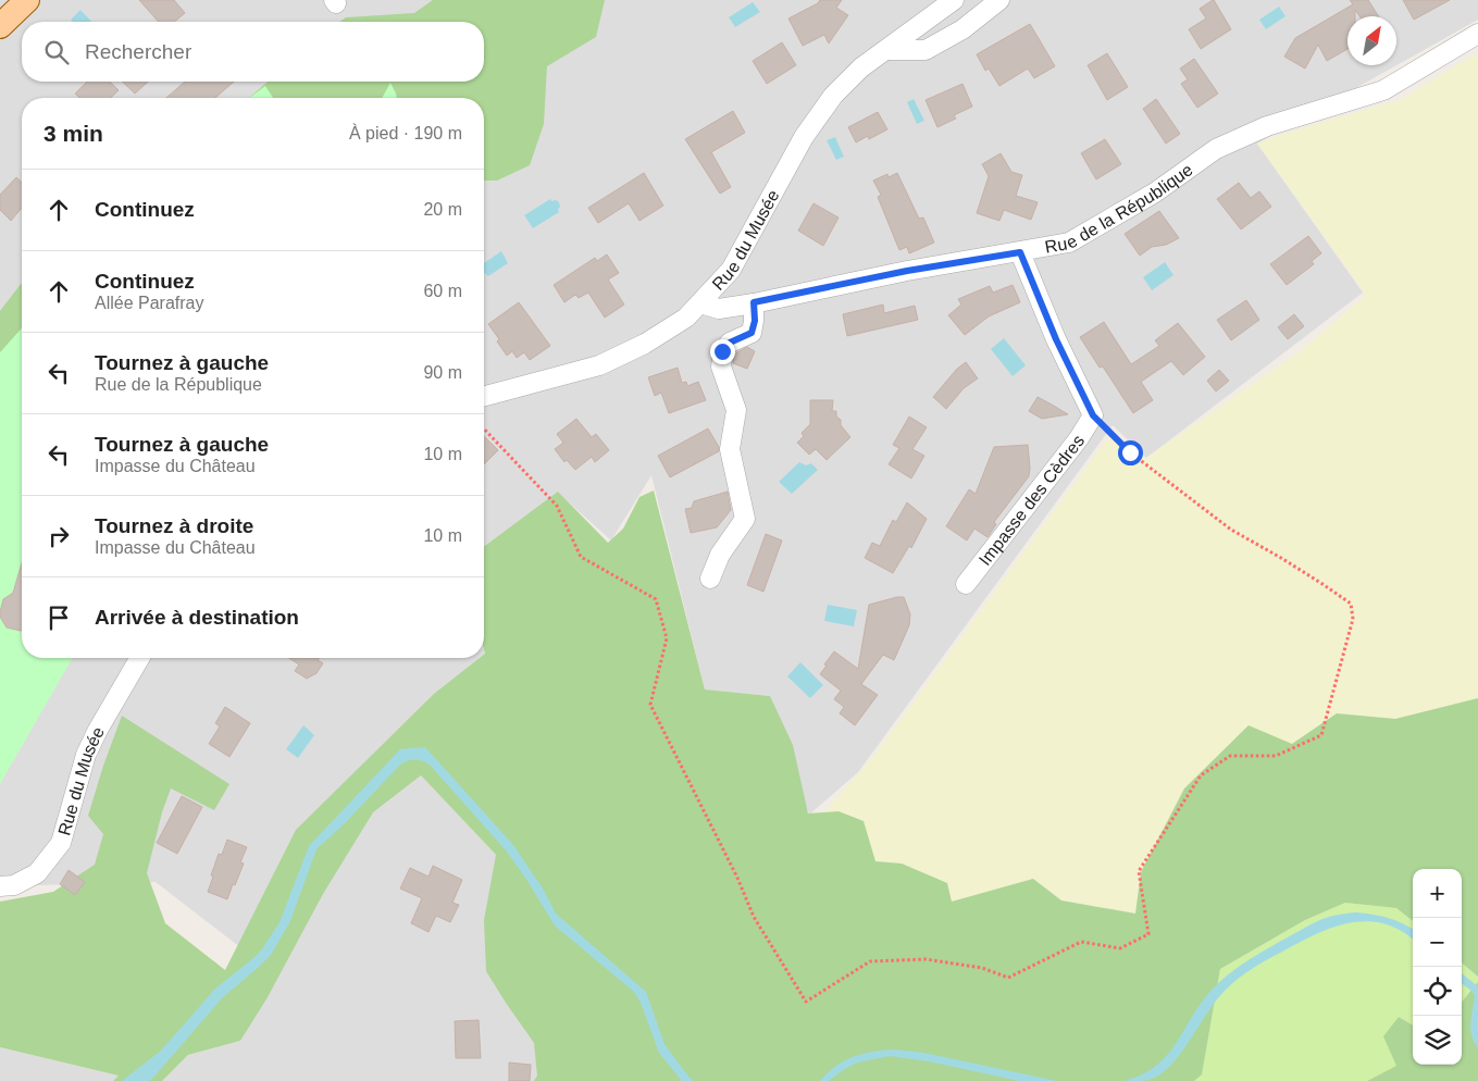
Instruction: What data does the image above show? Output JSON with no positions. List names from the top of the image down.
{
  "streets": {
    "street": ["Rue de la République", "Rue du Musée", "Impasse des Cèdres"]
  },
  "crossings": [
    ["Rue de la République", "Rue du Musée"]
  ],
  "north": "top right",
  "page": {
    "search": "Rechercher",
    "heading": ["3 min", "À pied · 190 m"],
    "list": [
      ["Continuez", "20 m"],
      ["Continuez", "Allée Parafray", "60 m"],
      ["Tournez à gauche", "Rue de la République", "90 m"],
      ["Tournez à gauche", "Impasse du Château", "10 m"],
      ["Tournez à droite", "Impasse du Château", "10 m"],
      "Arrivée à destination"
    ],
    "map_buttons": ["+", "−"]
  }
}
